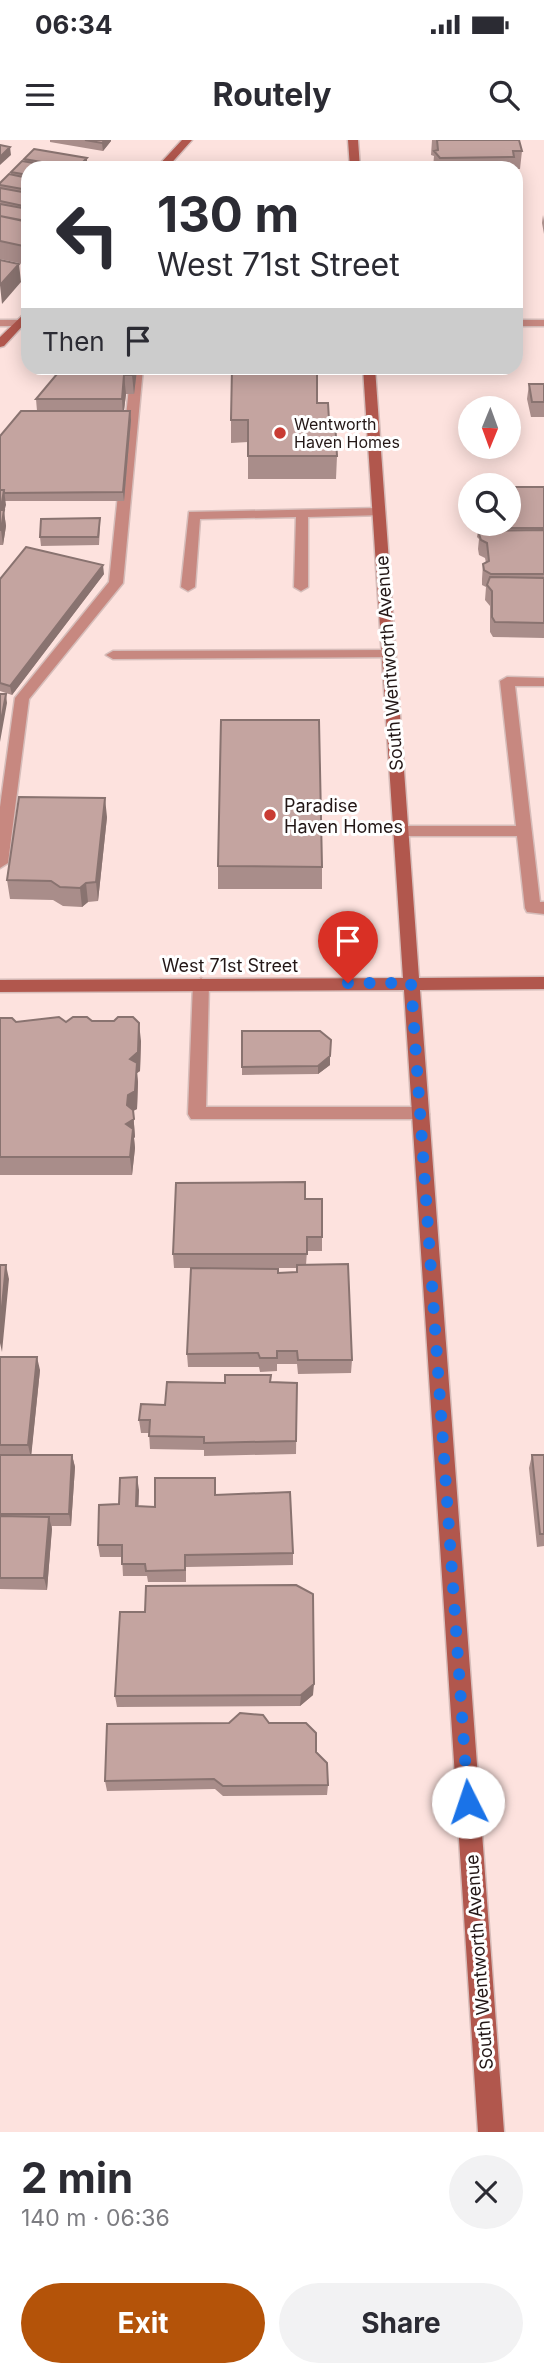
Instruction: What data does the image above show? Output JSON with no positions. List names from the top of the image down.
{
  "streets": {
    "street": ["South Wentworth Avenue", "West 71st Street"]
  },
  "crossings": [
    ["South Wentworth Avenue", "West 71st Street"]
  ],
  "places": ["Wentworth Haven Homes", "Paradise Haven Homes"],
  "north": "bottom",
  "page": {
    "status": "06:34",
    "header": "Routely",
    "turn": ["130 m", "West 71st Street"],
    "then": "Then",
    "heading": ["2 min", "140 m · 06:36"],
    "buttons": ["Exit", "Share"]
  }
}
